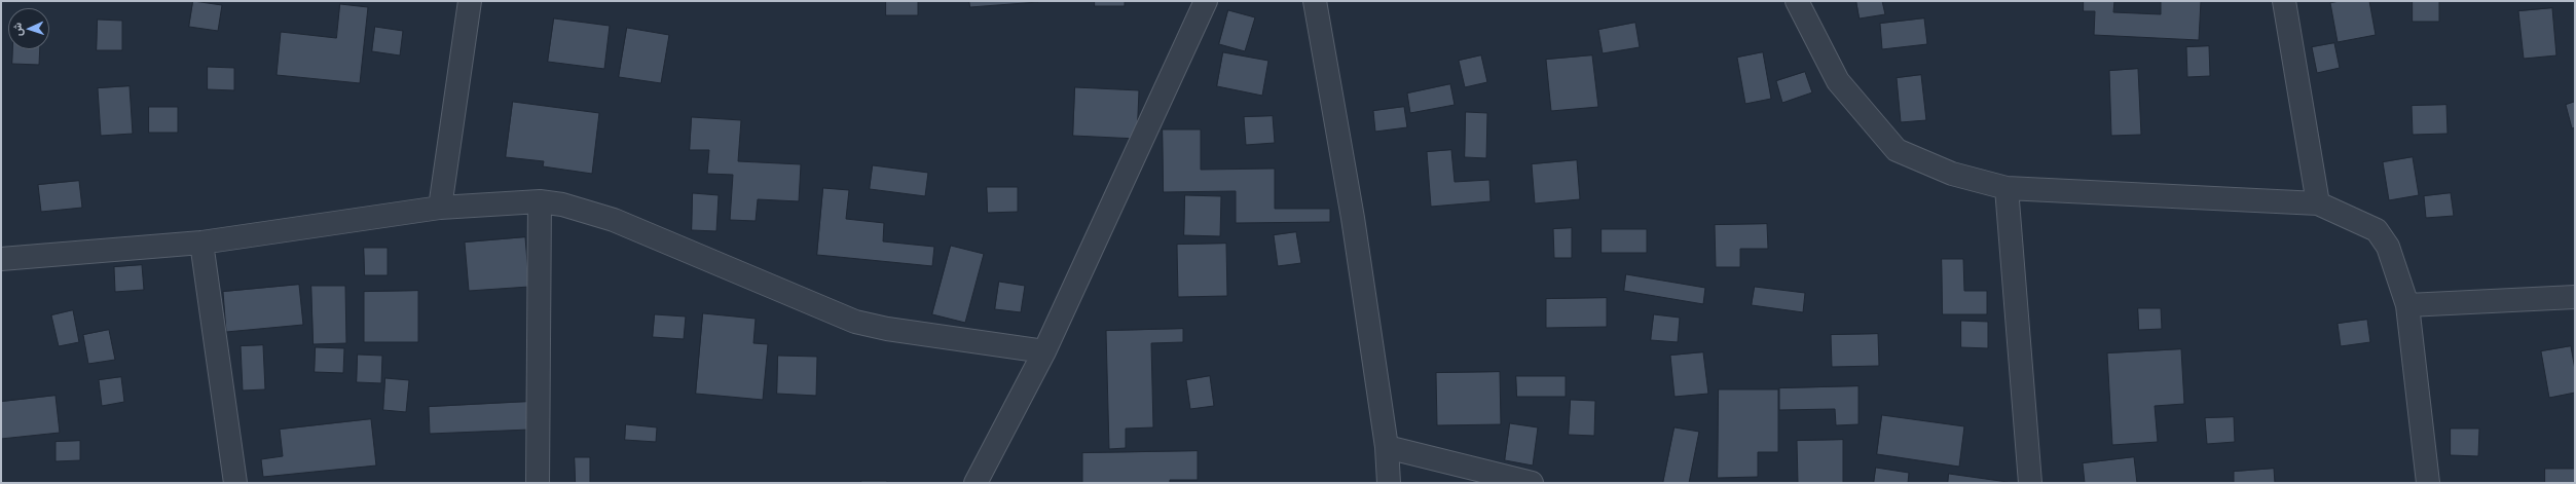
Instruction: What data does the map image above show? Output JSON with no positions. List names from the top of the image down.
{
  "north": "left"
}
